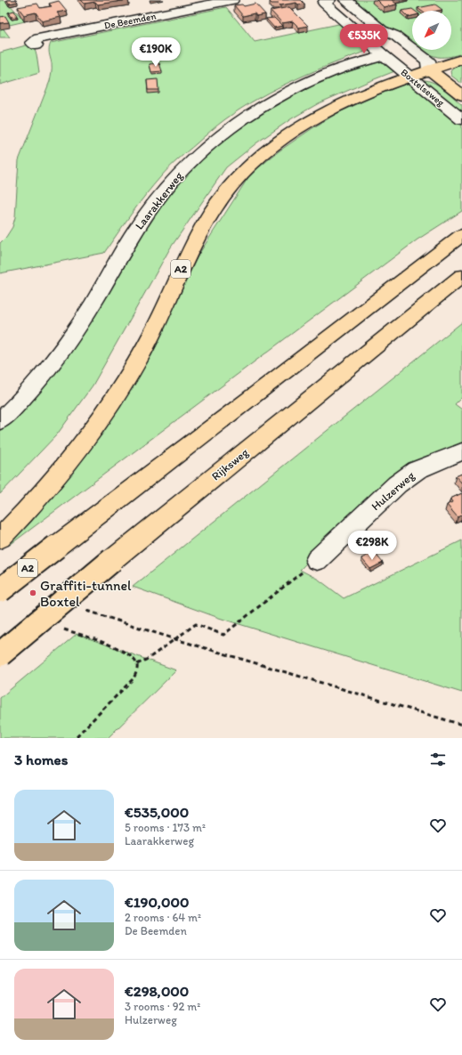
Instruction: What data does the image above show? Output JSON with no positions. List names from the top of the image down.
{
  "streets": {
    "main road": ["Boxtelseweg", "A2", "Rijksweg"],
    "street": ["De Beemden", "Laarakkerweg", "Hulzerweg"]
  },
  "crossings": [
    ["Boxtelseweg", "Laarakkerweg"],
    ["Boxtelseweg", "A2"]
  ],
  "places": ["Graffiti-tunnel Boxtel"],
  "north": "bottom left",
  "page": {
    "price": ["€535K", "€190K", "€298K"],
    "heading": "3 homes",
    "list": [
      {
        "name": "€535,000",
        "note": "5 rooms · 173 m² · Laarakkerweg"
      },
      {
        "name": "€190,000",
        "note": "2 rooms · 64 m² · De Beemden"
      },
      {
        "name": "€298,000",
        "note": "3 rooms · 92 m² · Hulzerweg"
      }
    ]
  }
}
